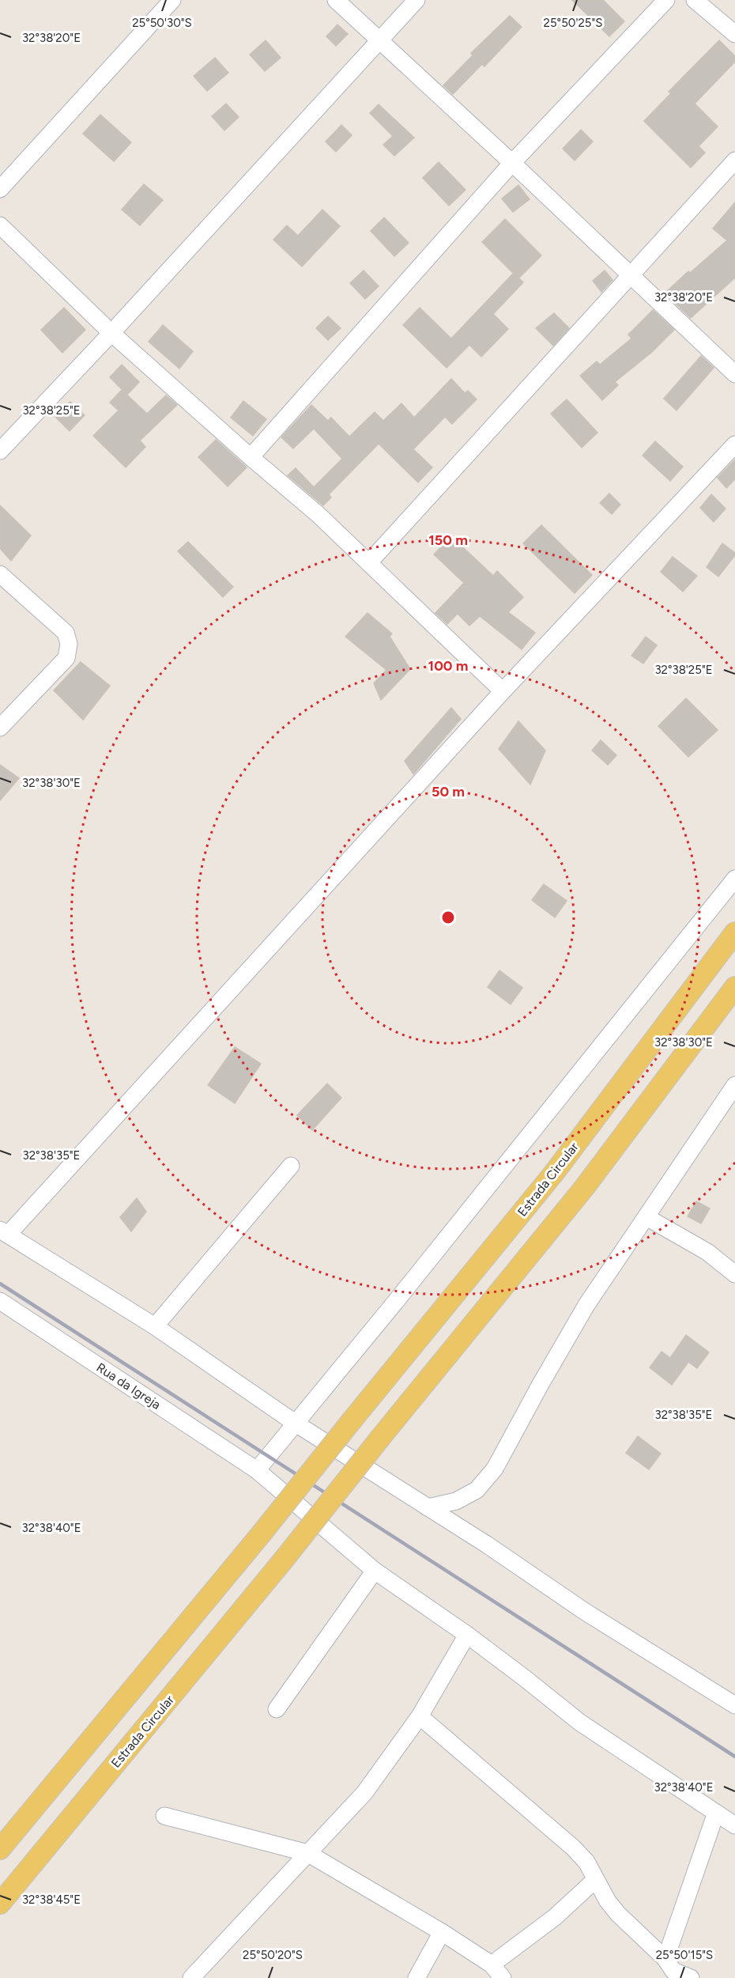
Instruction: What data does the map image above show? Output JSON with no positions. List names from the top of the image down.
{
  "streets": {
    "main road": ["Estrada Circular"],
    "street": ["Rua da Igreja"]
  },
  "coordinates": [
    "25°50'30\"S",
    "25°50'25\"S",
    "32°38'20\"E",
    "32°38'25\"E",
    "32°38'30\"E",
    "32°38'35\"E",
    "32°38'40\"E",
    "32°38'45\"E",
    "25°50'20\"S",
    "25°50'15\"S"
  ],
  "rings": ["150 m", "100 m", "50 m"]
}
